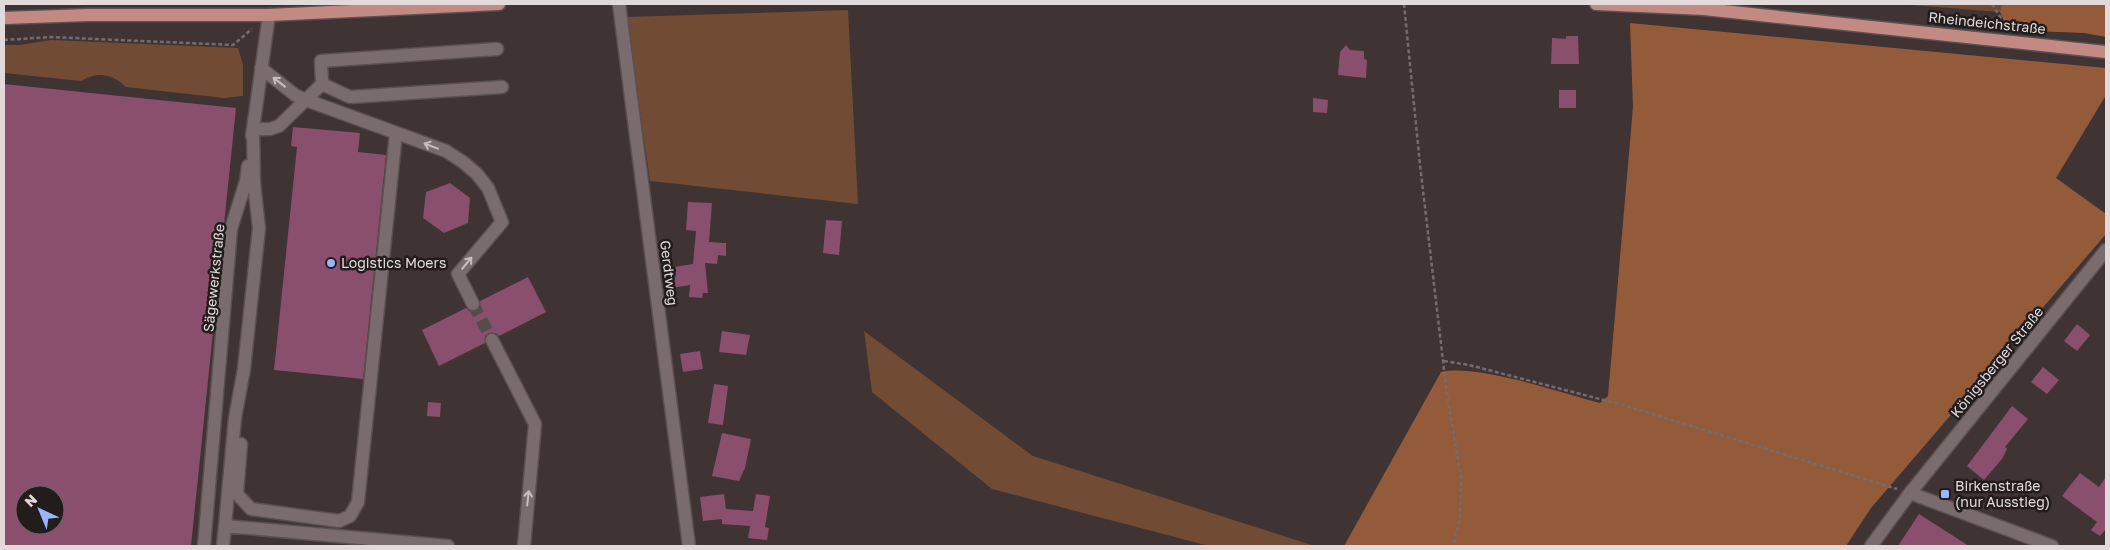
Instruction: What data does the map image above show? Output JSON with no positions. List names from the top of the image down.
{
  "streets": {
    "main road": ["Rheindeichstraße"],
    "street": ["Gerdtweg", "Sägewerkstraße", "Königsberger Straße"]
  },
  "places": {
    "other": ["Logistics Moers"],
    "transit": ["Birkenstraße (nur Ausstieg)"]
  },
  "north": "top left"
}
